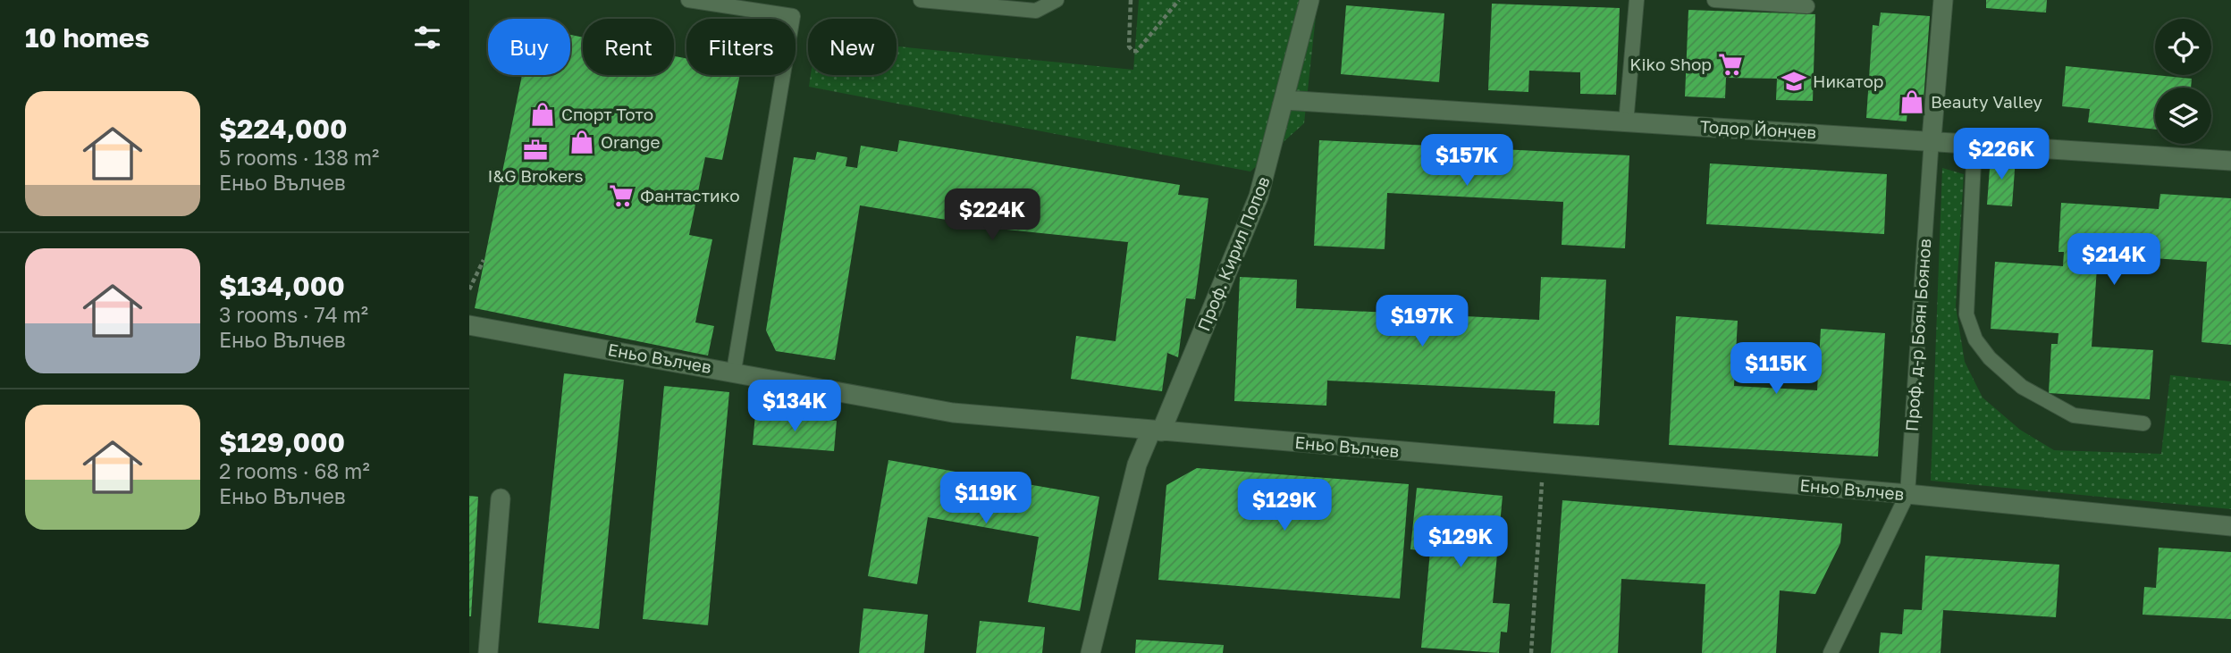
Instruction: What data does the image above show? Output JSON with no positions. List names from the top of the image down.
{
  "streets": {
    "street": [
      "Тодор Йончев",
      "Проф. Кирил Попов",
      "Проф. д-р Боян Боянов",
      "Еньо Вълчев"
    ]
  },
  "crossings": [
    ["Тодор Йончев", "Проф. Кирил Попов"],
    ["Тодор Йончев", "Проф. д-р Боян Боянов"],
    ["Проф. Кирил Попов", "Еньо Вълчев"],
    ["Проф. д-р Боян Боянов", "Еньо Вълчев"]
  ],
  "places": {
    "supermarket": ["Kiko Shop", "Фантастико"],
    "school or university": ["Никатор"],
    "shop": ["Beauty Valley", "Спорт Тото", "Orange"],
    "office": ["I&G Brokers"]
  },
  "page": {
    "heading": "10 homes",
    "chip": [
      "Buy",
      "Rent",
      "Filters",
      "New"
    ],
    "list": [
      {
        "name": "$224,000",
        "note": "5 rooms · 138 m² · Еньо Вълчев"
      },
      {
        "name": "$134,000",
        "note": "3 rooms · 74 m² · Еньо Вълчев"
      },
      {
        "name": "$129,000",
        "note": "2 rooms · 68 m² · Еньо Вълчев"
      }
    ],
    "price": [
      "$226K",
      "$157K",
      "$224K",
      "$214K",
      "$197K",
      "$115K",
      "$134K",
      "$119K",
      "$129K",
      "$129K"
    ]
  }
}
